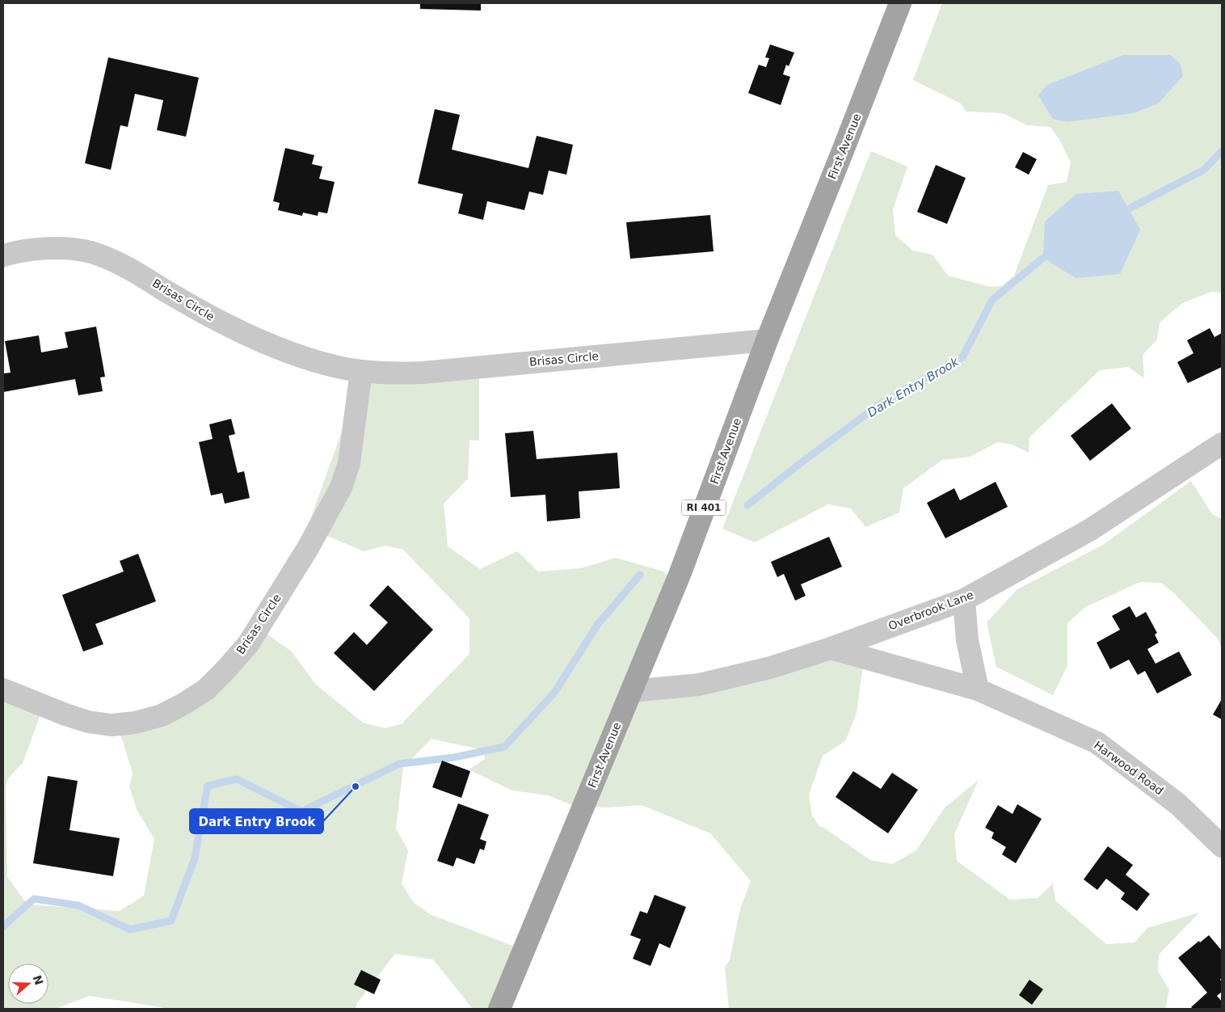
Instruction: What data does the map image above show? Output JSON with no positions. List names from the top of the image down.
{
  "streets": {
    "main road": ["First Avenue", "RI 401"],
    "street": ["Brisas Circle", "Overbrook Lane", "Harwood Road"]
  },
  "crossings": [
    ["First Avenue", "Brisas Circle"],
    ["First Avenue", "Overbrook Lane"],
    ["Overbrook Lane", "Harwood Road"]
  ],
  "water": ["Dark Entry Brook"],
  "places": ["Dark Entry Brook"],
  "north": "right"
}
